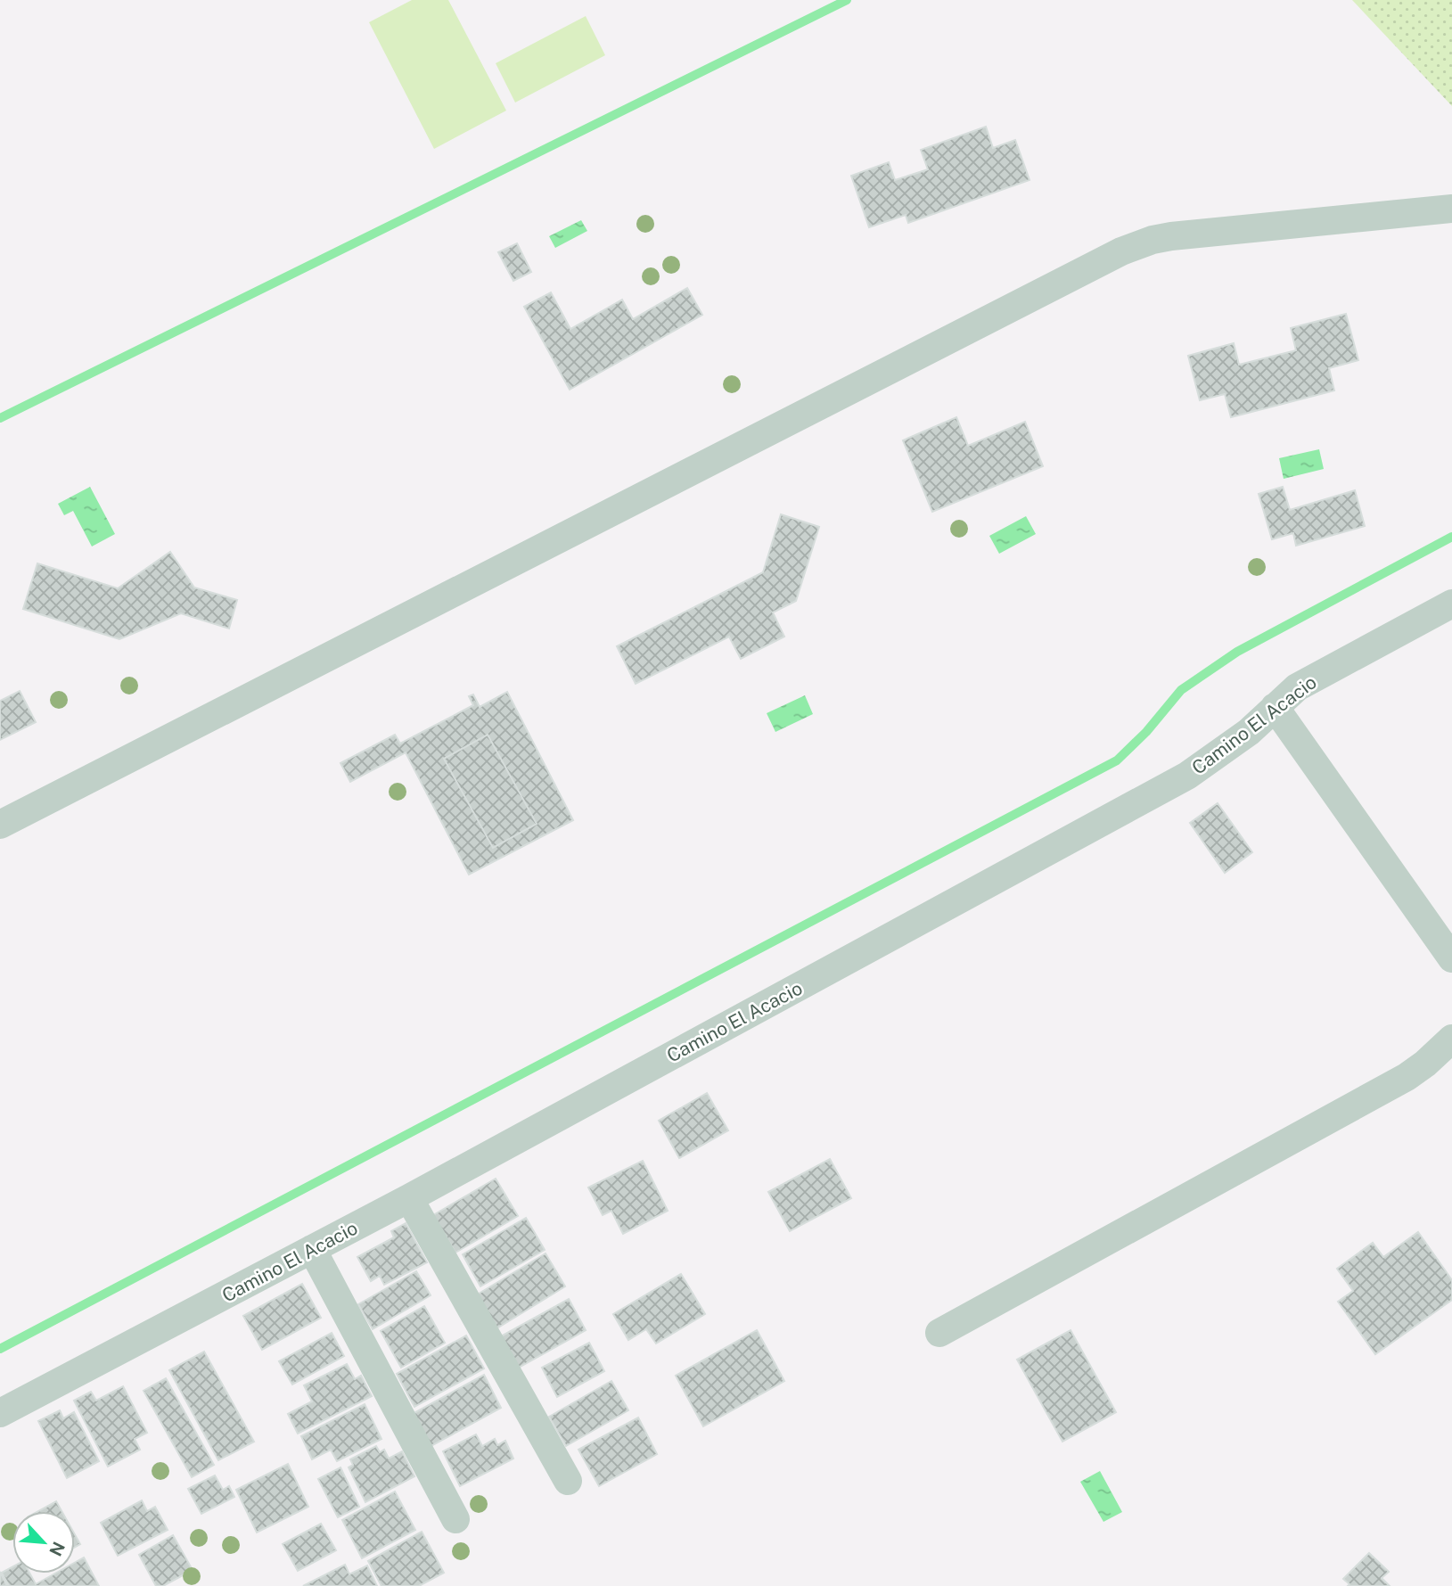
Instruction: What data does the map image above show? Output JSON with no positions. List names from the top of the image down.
{
  "streets": {
    "street": ["Camino El Acacio"]
  },
  "north": "bottom right"
}
